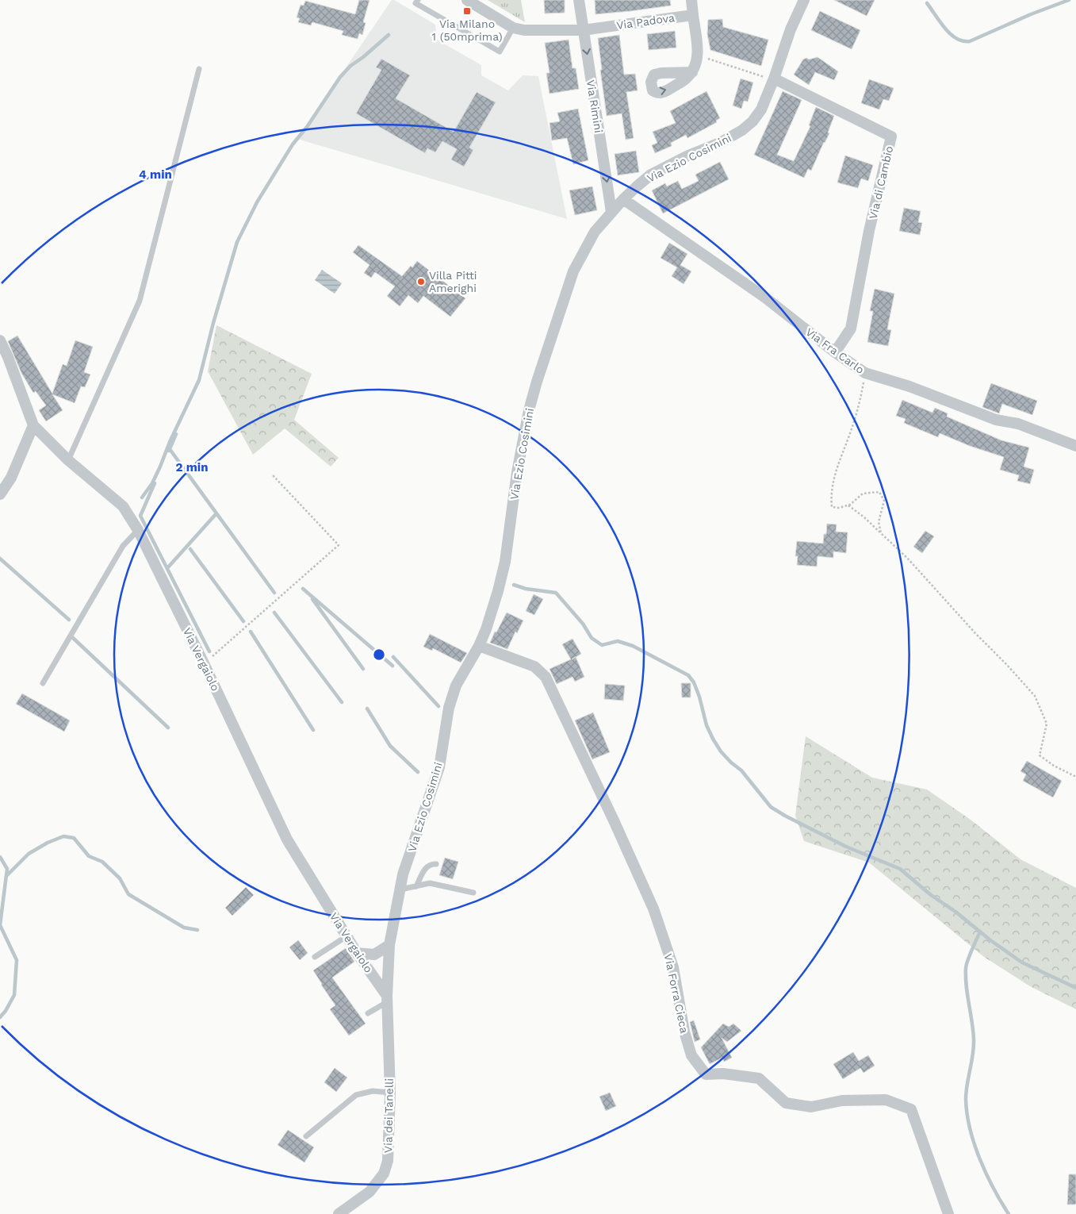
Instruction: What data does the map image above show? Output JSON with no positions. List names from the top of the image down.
{
  "streets": {
    "street": [
      "Via Padova",
      "Via Rimini",
      "Via Ezio Cosimini",
      "Via di Cambio",
      "Via Fra Carlo",
      "Via Vergaiolo",
      "Via Forra Cieca",
      "Via dei Tanelli"
    ]
  },
  "crossings": [
    ["Via Padova", "Via Rimini"],
    ["Via Rimini", "Via Ezio Cosimini"],
    ["Via Ezio Cosimini", "Via di Cambio"],
    ["Via Ezio Cosimini", "Via Fra Carlo"],
    ["Via Ezio Cosimini", "Via Vergaiolo"],
    ["Via Ezio Cosimini", "Via Forra Cieca"],
    ["Via Ezio Cosimini", "Via dei Tanelli"],
    ["Via di Cambio", "Via Fra Carlo"],
    ["Via Vergaiolo", "Via dei Tanelli"]
  ],
  "one_way": ["Via Rimini"],
  "places": {
    "transit": ["Via Milano 1 (50mprima)"],
    "other": ["Villa Pitti Amerighi"]
  },
  "rings": ["4 min", "2 min"]
}
